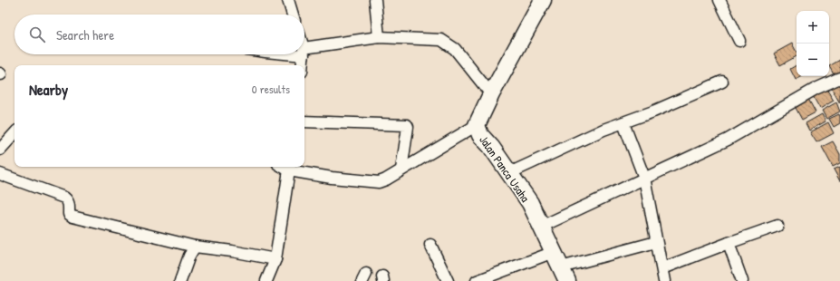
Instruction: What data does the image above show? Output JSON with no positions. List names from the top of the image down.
{
  "streets": {
    "street": ["Jalan Panca Usaha"]
  },
  "page": {
    "map_buttons": ["+", "−"],
    "search": "Search here",
    "heading": ["Nearby", "0 results"]
  }
}
